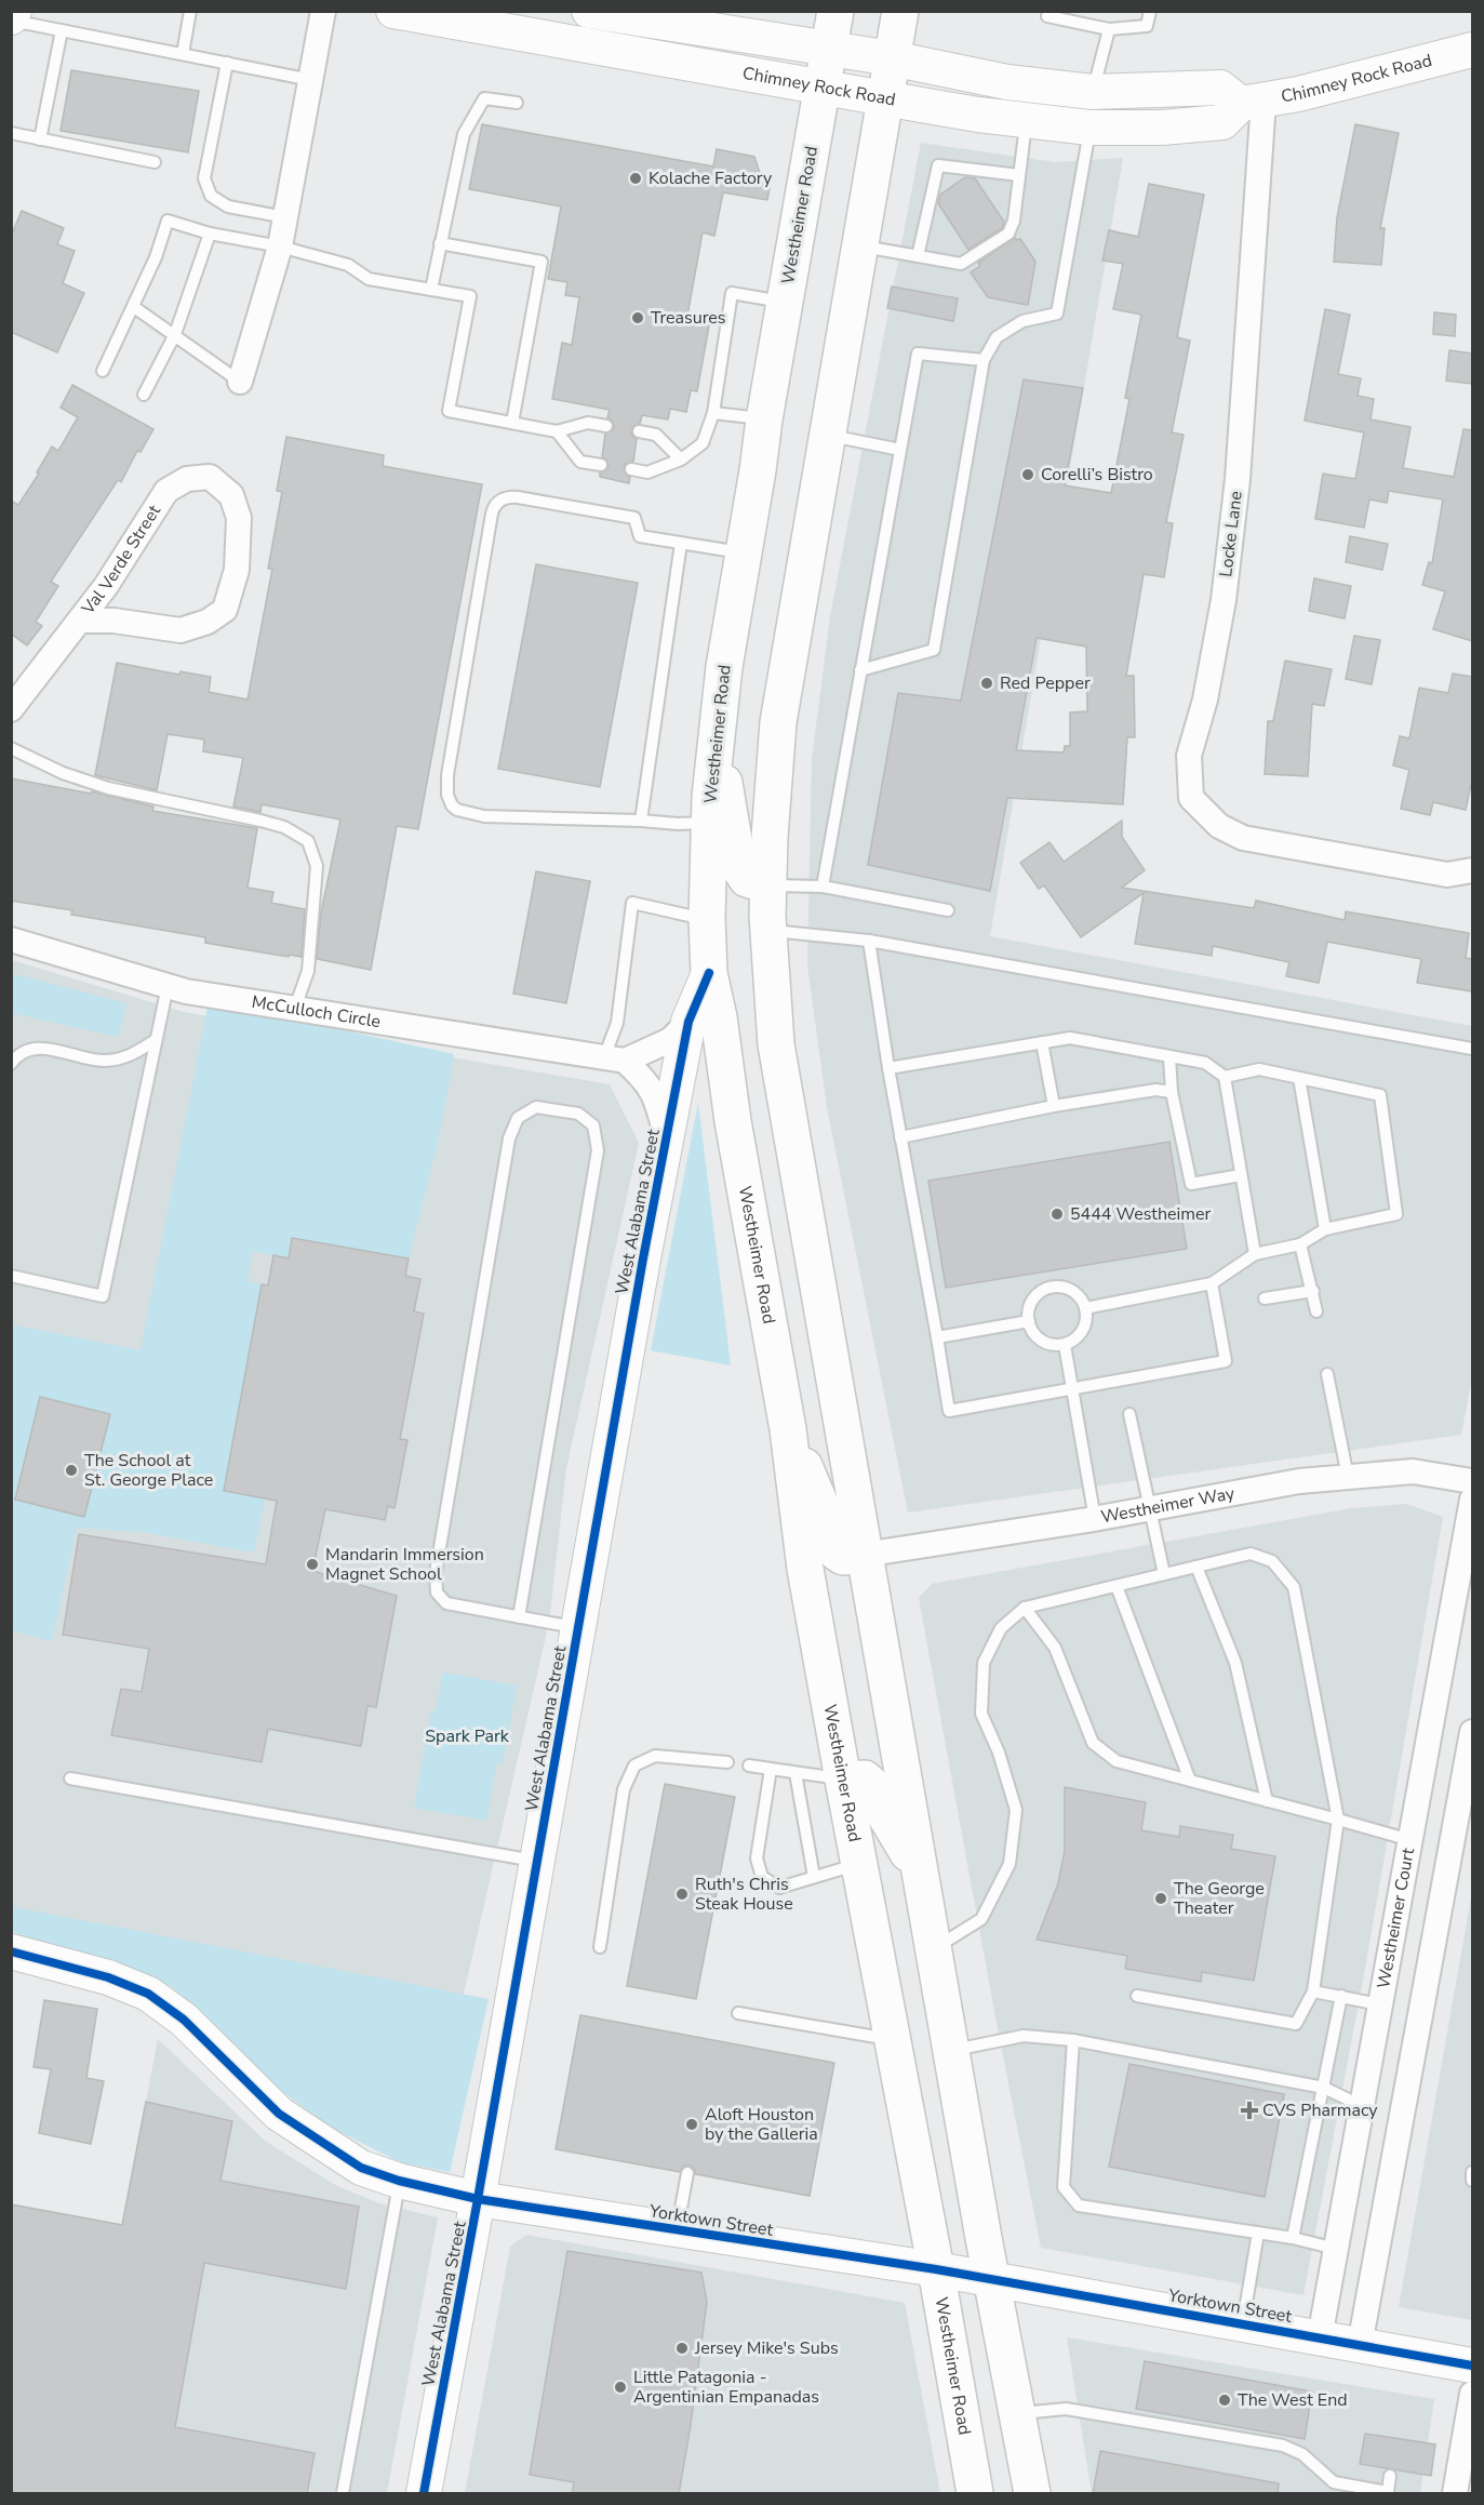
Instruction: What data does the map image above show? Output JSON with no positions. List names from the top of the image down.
{
  "streets": {
    "main road": ["Westheimer Road"],
    "street": [
      "Chimney Rock Road",
      "Locke Lane",
      "Val Verde Street",
      "McCulloch Circle",
      "West Alabama Street",
      "Westheimer Way",
      "Westheimer Court",
      "Yorktown Street"
    ]
  },
  "crossings": [
    ["Chimney Rock Road", "Westheimer Road"],
    ["Chimney Rock Road", "Locke Lane"],
    ["Westheimer Road", "West Alabama Street"],
    ["Westheimer Road", "Yorktown Street"],
    ["West Alabama Street", "Yorktown Street"],
    ["Westheimer Court", "Yorktown Street"]
  ],
  "parks": ["Spark Park"],
  "places": {
    "other": [
      "Kolache Factory",
      "Treasures",
      "Corelli’s Bistro",
      "Red Pepper",
      "5444 Westheimer",
      "The School at St. George Place",
      "Mandarin Immersion Magnet School",
      "Ruth's Chris Steak House",
      "The George Theater",
      "Aloft Houston by the Galleria",
      "Jersey Mike's Subs",
      "Little Patagonia - Argentinian Empanadas",
      "The West End"
    ],
    "health": ["CVS Pharmacy"]
  }
}
